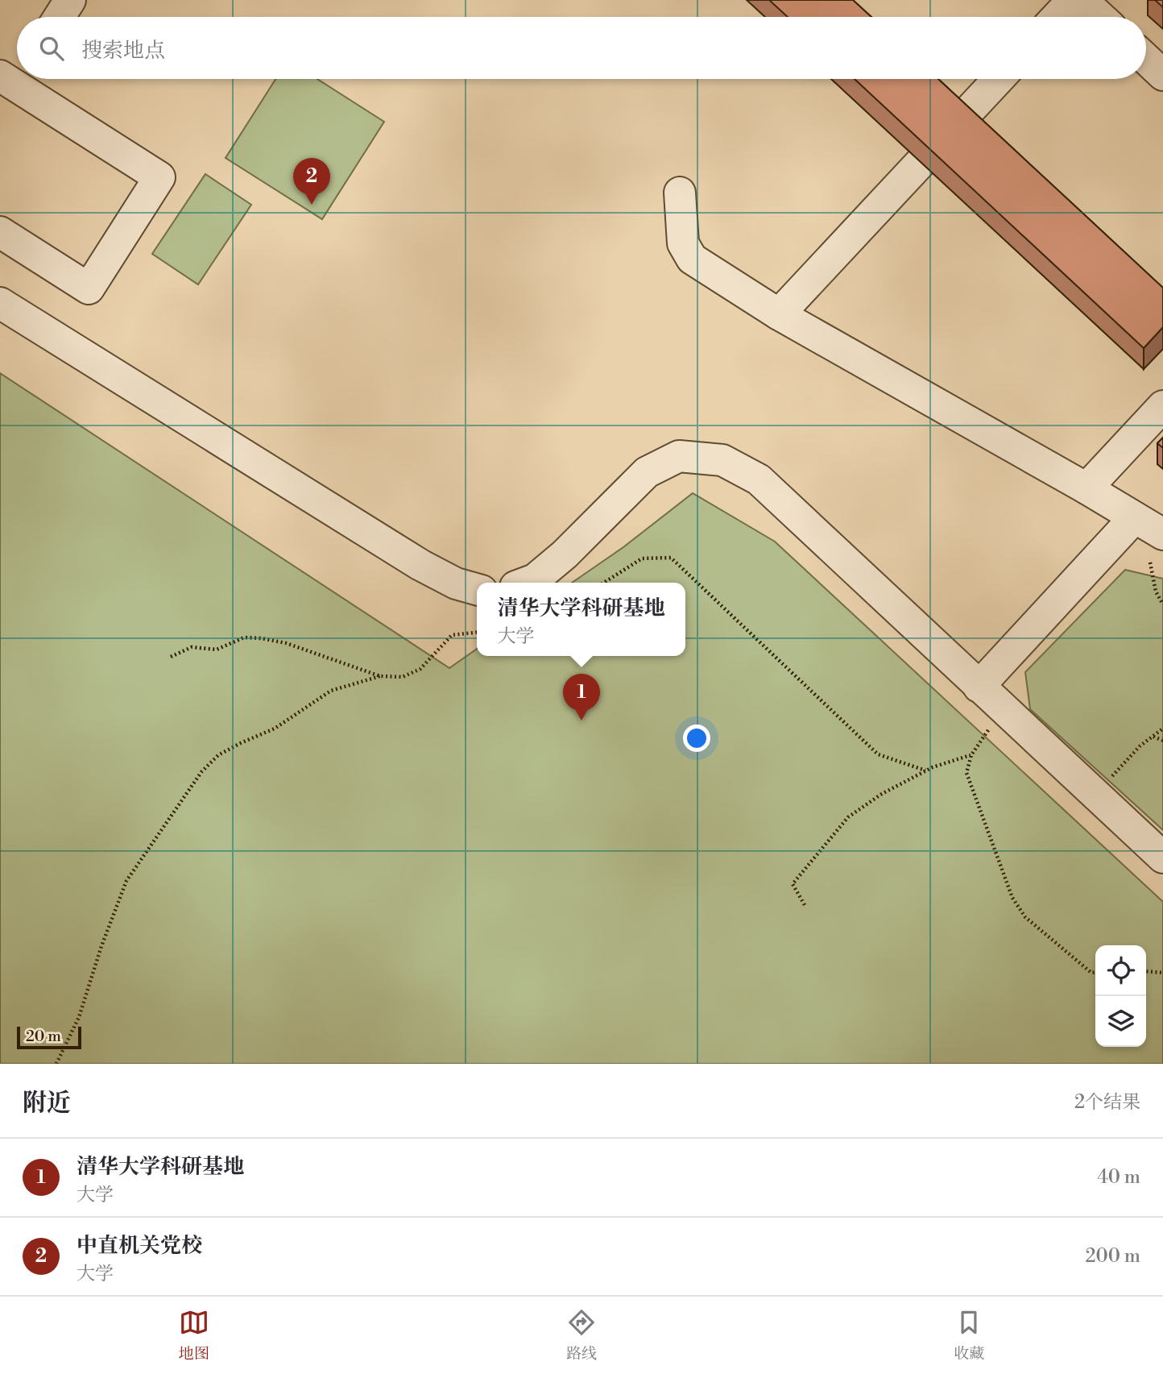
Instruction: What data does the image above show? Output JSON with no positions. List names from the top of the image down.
{
  "scale_bar": "20 m",
  "page": {
    "search": "搜索地点",
    "pins": ["2", "1"],
    "popup": ["清华大学科研基地", "大学"],
    "scale": "20 m",
    "heading": ["附近", "2个结果"],
    "list": [
      {
        "mark": "1",
        "name": "清华大学科研基地",
        "note": "大学",
        "value": "40 m"
      },
      {
        "mark": "2",
        "name": "中直机关党校",
        "note": "大学",
        "value": "200 m"
      }
    ],
    "nav": ["地图", "路线", "收藏"]
  }
}
